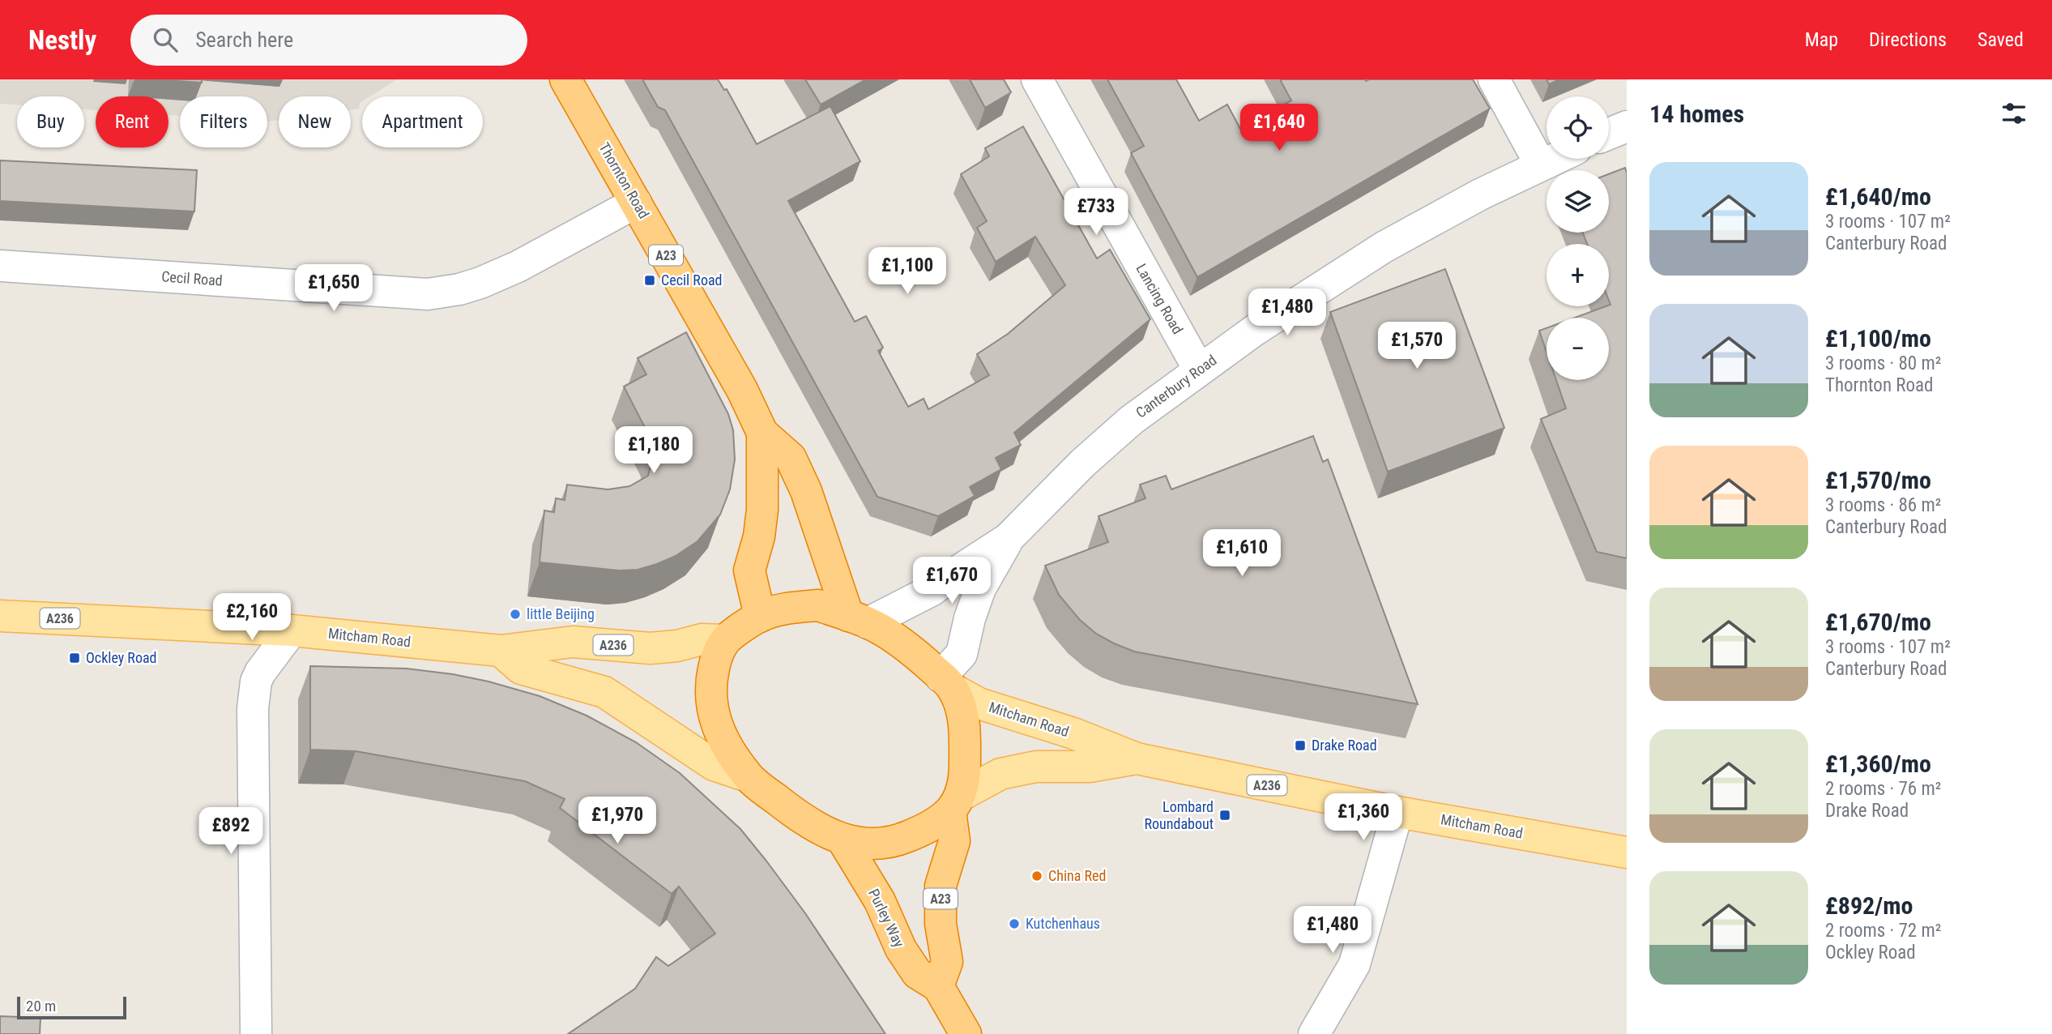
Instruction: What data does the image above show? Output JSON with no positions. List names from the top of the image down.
{
  "streets": {
    "highway": ["Thornton Road", "A23", "Purley Way"],
    "main road": ["A236", "Mitcham Road"],
    "street": ["Cecil Road", "Lancing Road", "Canterbury Road"]
  },
  "crossings": [
    ["Thornton Road", "Cecil Road"],
    ["Thornton Road", "Canterbury Road"],
    ["A23", "Mitcham Road"],
    ["A23", "Purley Way"],
    ["Lancing Road", "Canterbury Road"],
    ["Canterbury Road", "Mitcham Road"]
  ],
  "places": {
    "transit": [
      "Cecil Road",
      "Ockley Road",
      "Drake Road",
      "Lombard Roundabout"
    ],
    "other": ["little Beijing", "China Red", "Kutchenhaus"]
  },
  "scale_bar": "20 m",
  "page": {
    "header": "Nestly",
    "search": "Search here",
    "nav": ["Map", "Directions", "Saved"],
    "heading": "14 homes",
    "map_buttons": ["+", "−"],
    "chip": [
      "Buy",
      "Rent",
      "Filters",
      "New",
      "Apartment"
    ],
    "price": [
      "£1,640",
      "£733",
      "£1,100",
      "£1,650",
      "£1,480",
      "£1,570",
      "£1,180",
      "£1,610",
      "£1,670",
      "£2,160",
      "£1,360",
      "£1,970",
      "£892",
      "£1,480"
    ],
    "list": [
      {
        "name": "£1,640/mo",
        "note": "3 rooms · 107 m² · Canterbury Road"
      },
      {
        "name": "£1,100/mo",
        "note": "3 rooms · 80 m² · Thornton Road"
      },
      {
        "name": "£1,570/mo",
        "note": "3 rooms · 86 m² · Canterbury Road"
      },
      {
        "name": "£1,670/mo",
        "note": "3 rooms · 107 m² · Canterbury Road"
      },
      {
        "name": "£1,360/mo",
        "note": "2 rooms · 76 m² · Drake Road"
      },
      {
        "name": "£892/mo",
        "note": "2 rooms · 72 m² · Ockley Road"
      }
    ],
    "scale": "20 m"
  }
}
